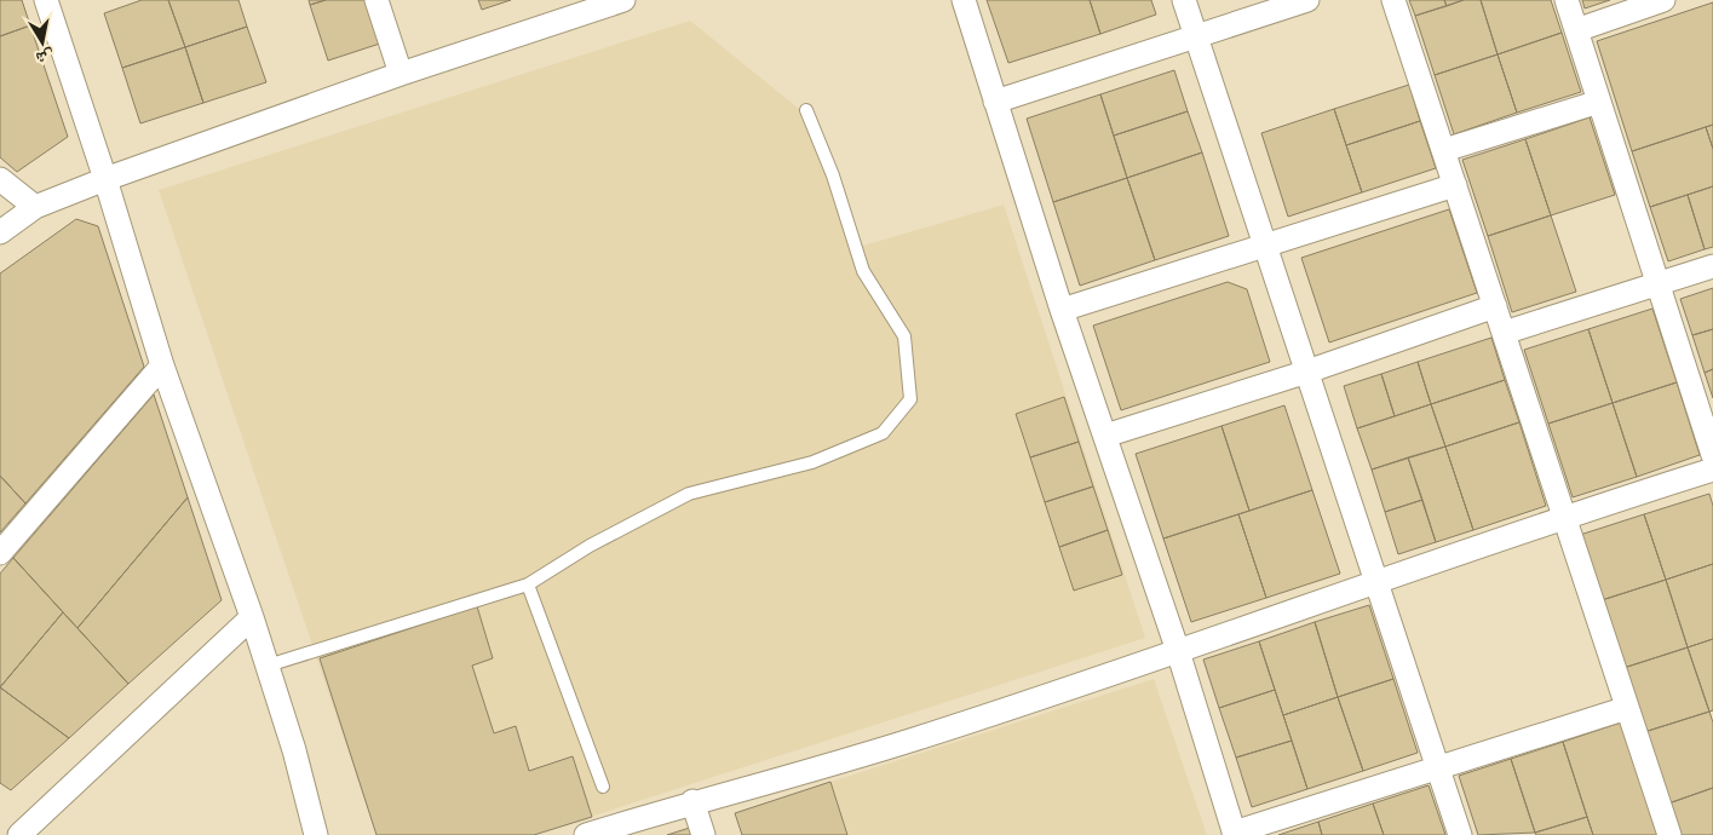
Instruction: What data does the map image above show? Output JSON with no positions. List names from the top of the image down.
{
  "north": "bottom"
}
